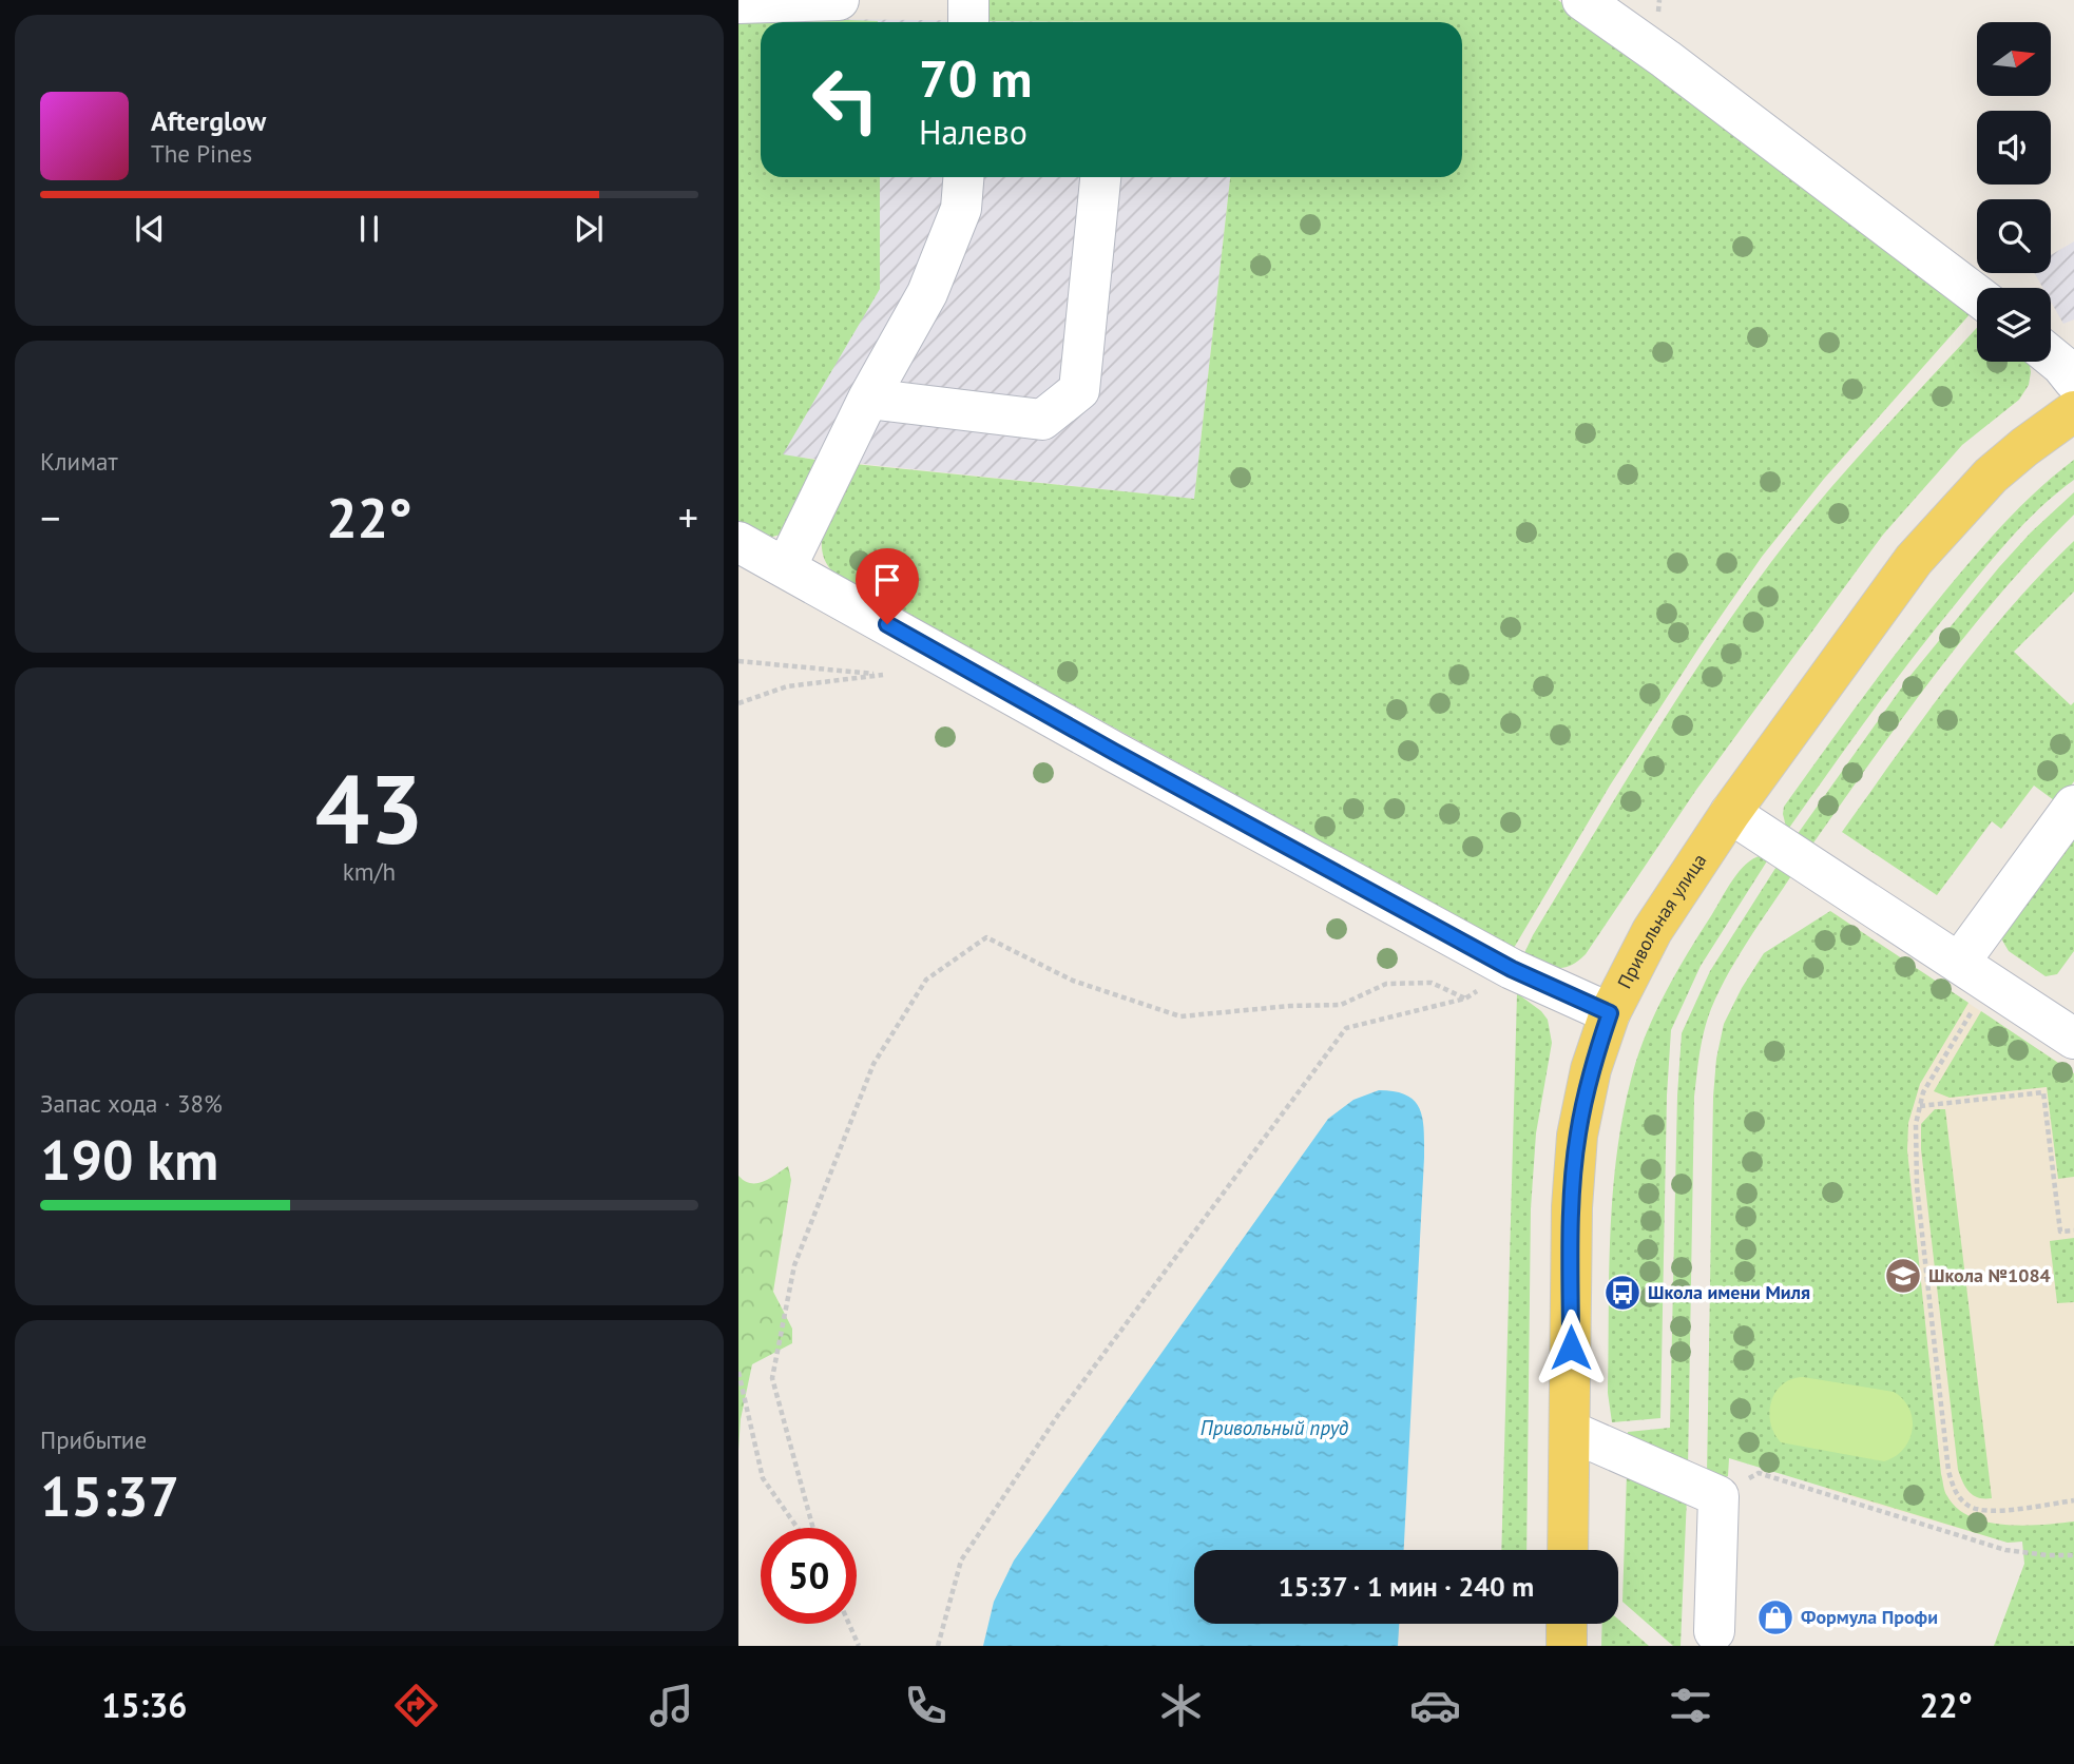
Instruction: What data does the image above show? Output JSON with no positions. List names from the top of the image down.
{
  "streets": {
    "main road": ["Привольная улица"]
  },
  "water": ["Привольный пруд"],
  "places": {
    "school or university": ["Школа №1084"],
    "bus stop": ["Школа имени Миля"],
    "shop": ["Формула Профи"]
  },
  "north": "right",
  "page": {
    "turn": ["70 m", "Налево"],
    "song": ["Afterglow", "The Pines"],
    "tile": [
      "Климат",
      ["43", "km/h"],
      ["Запас хода · 38%", "190 km"],
      ["Прибытие", "15:37"]
    ],
    "heat": ["−", "22°", "+"],
    "limit": "50",
    "trip": "15:37 · 1 мин · 240 m",
    "tabs": ["15:36", "22°"]
  }
}
